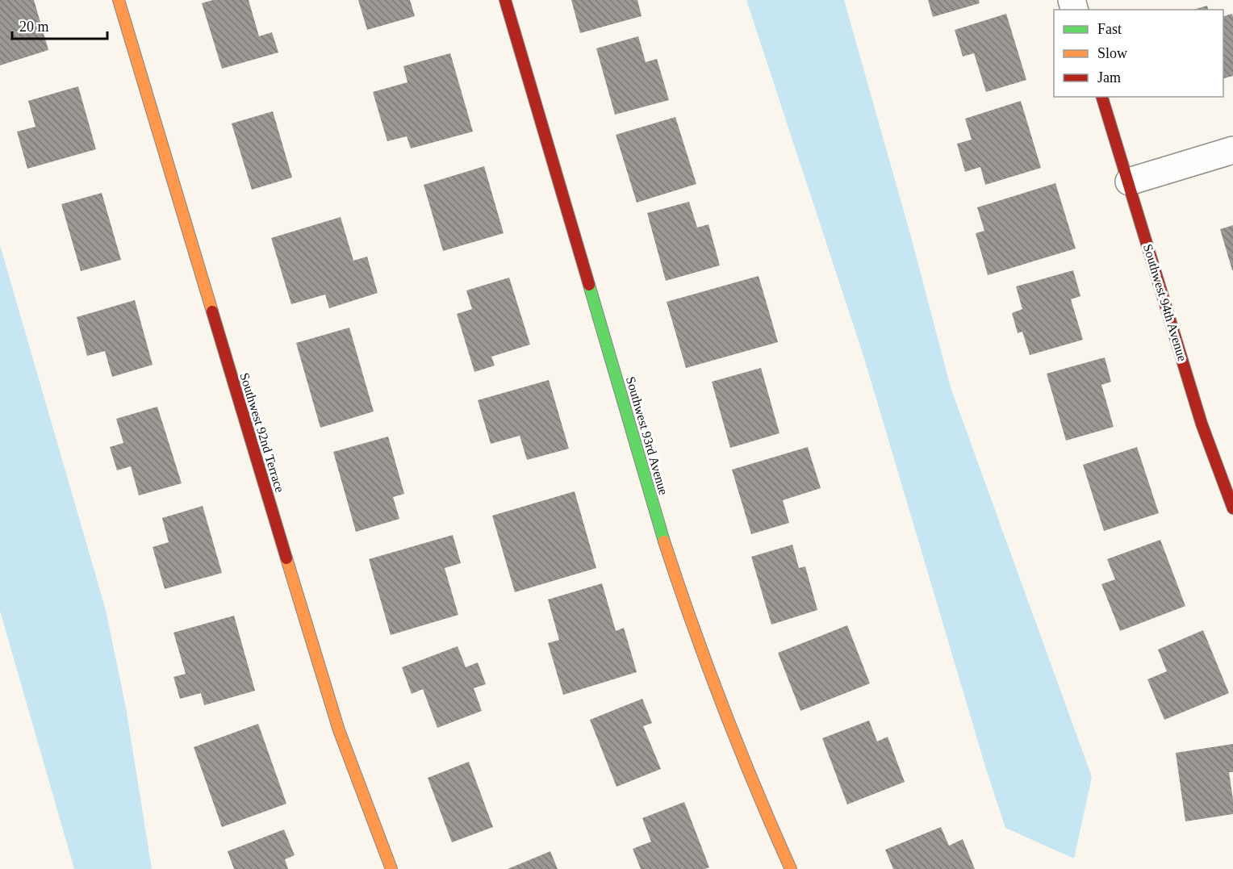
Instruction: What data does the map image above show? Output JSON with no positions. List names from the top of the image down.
{
  "streets": {
    "street": ["Southwest 94th Avenue", "Southwest 92nd Terrace", "Southwest 93rd Avenue"]
  },
  "legend": ["Fast", "Slow", "Jam"],
  "scale_bar": "20 m"
}
